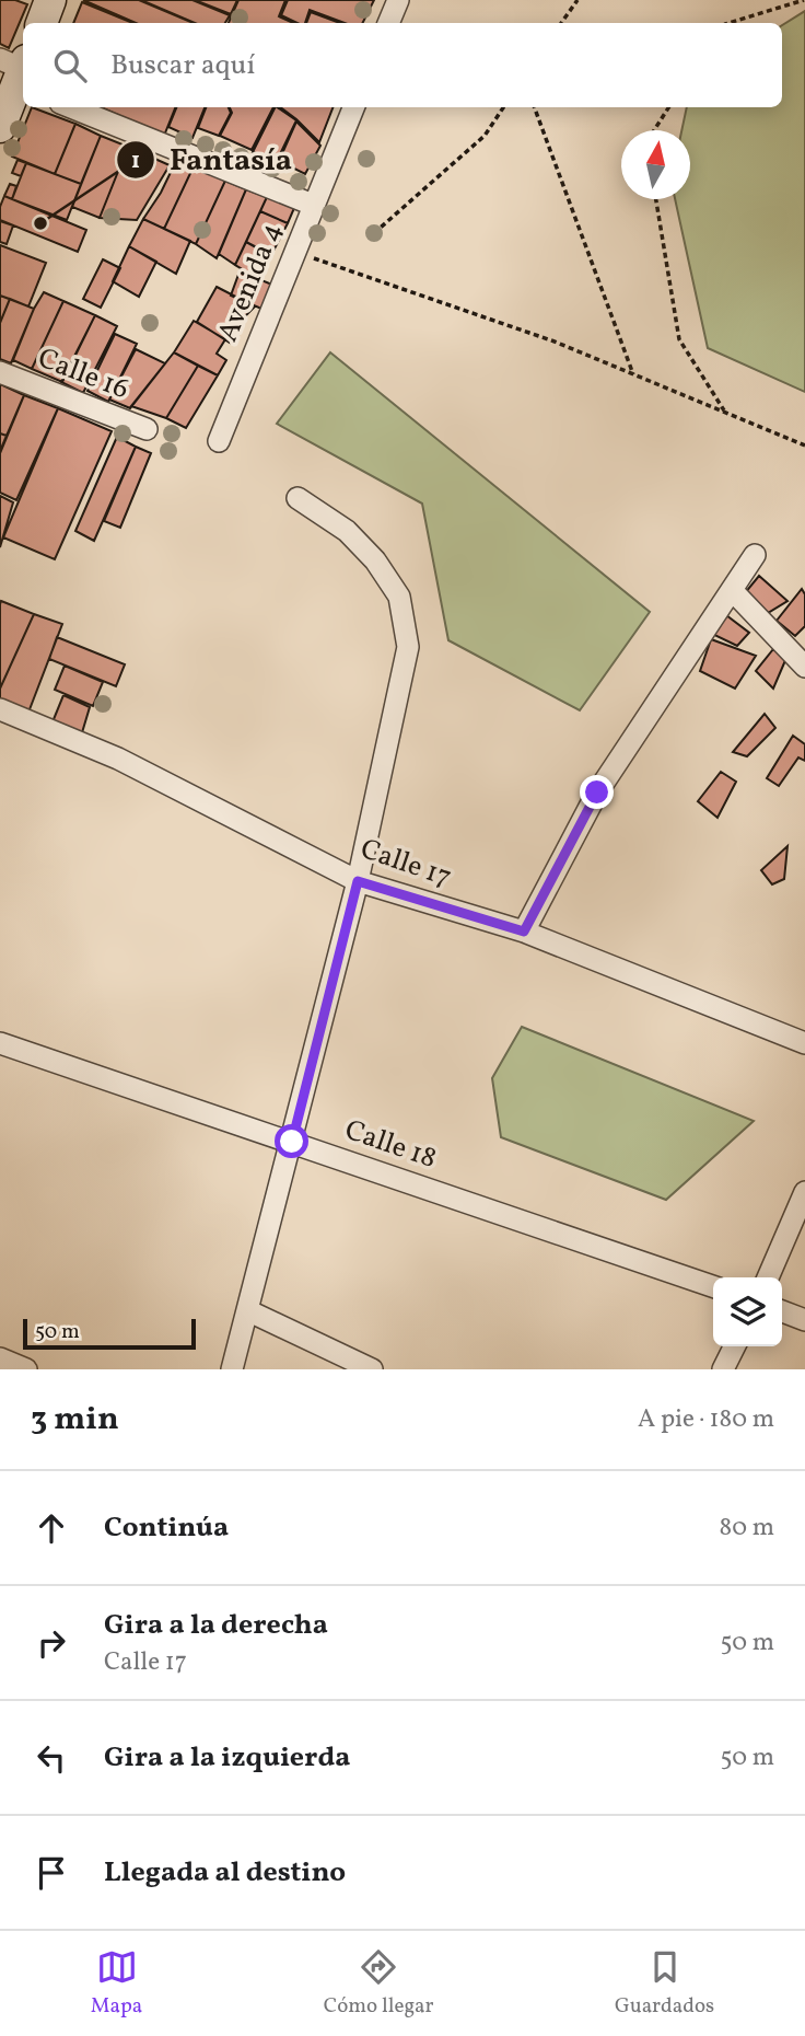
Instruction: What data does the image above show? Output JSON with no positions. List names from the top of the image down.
{
  "streets": {
    "street": [
      "Avenida 4",
      "Calle 16",
      "Calle 17",
      "Calle 18"
    ]
  },
  "places": ["Fantasía"],
  "scale_bar": "50 m",
  "north": "top",
  "page": {
    "search": "Buscar aquí",
    "scale": "50 m",
    "heading": ["3 min", "A pie · 180 m"],
    "list": [
      ["Continúa", "80 m"],
      ["Gira a la derecha", "Calle 17", "50 m"],
      ["Gira a la izquierda", "50 m"],
      "Llegada al destino"
    ],
    "nav": ["Mapa", "Cómo llegar", "Guardados"]
  }
}
